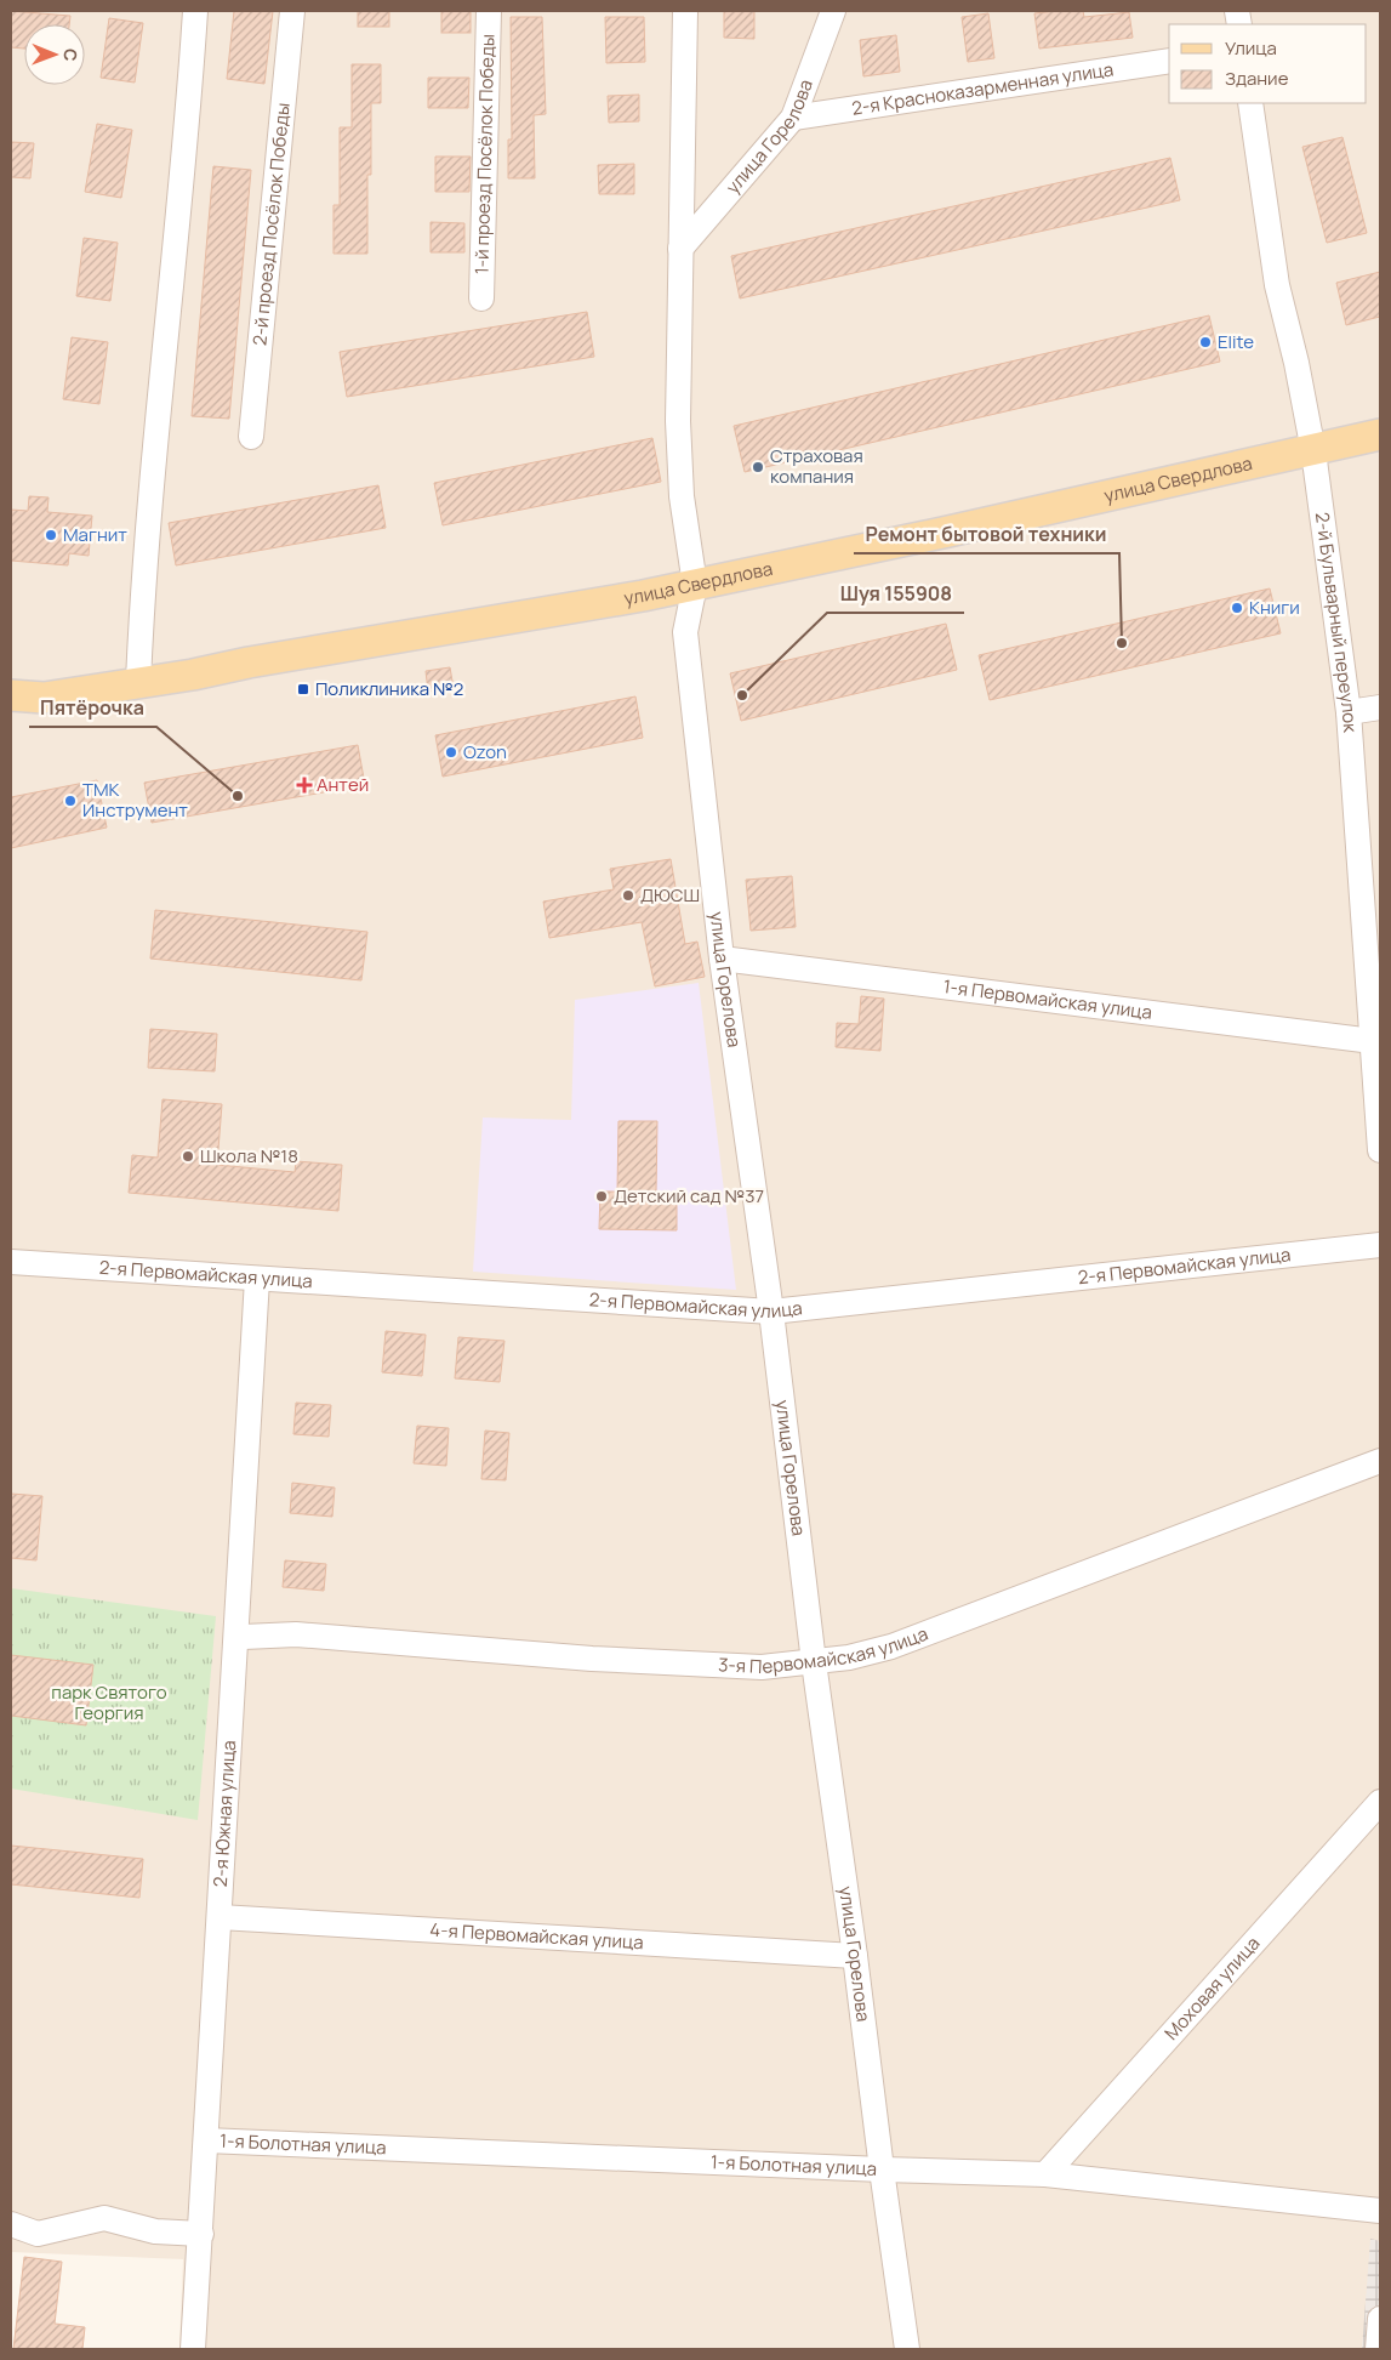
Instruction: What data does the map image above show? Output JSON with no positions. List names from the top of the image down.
{
  "streets": {
    "main road": ["улица Свердлова"],
    "street": [
      "2-я Красноказарменная улица",
      "улица Горелова",
      "1-й проезд Посёлок Победы",
      "2-й проезд Посёлок Победы",
      "2-й Бульварный переулок",
      "1-я Первомайская улица",
      "2-я Первомайская улица",
      "3-я Первомайская улица",
      "2-я Южная улица",
      "4-я Первомайская улица",
      "Моховая улица",
      "1-я Болотная улица"
    ]
  },
  "crossings": [
    ["2-я Красноказарменная улица", "улица Горелова"],
    ["улица Горелова", "улица Свердлова"],
    ["улица Горелова", "1-я Первомайская улица"],
    ["улица Горелова", "2-я Первомайская улица"],
    ["улица Горелова", "3-я Первомайская улица"],
    ["улица Горелова", "4-я Первомайская улица"],
    ["улица Горелова", "1-я Болотная улица"],
    ["улица Свердлова", "2-й Бульварный переулок"],
    ["2-й Бульварный переулок", "1-я Первомайская улица"],
    ["2-я Первомайская улица", "2-я Южная улица"],
    ["3-я Первомайская улица", "2-я Южная улица"],
    ["2-я Южная улица", "4-я Первомайская улица"],
    ["2-я Южная улица", "1-я Болотная улица"],
    ["Моховая улица", "1-я Болотная улица"]
  ],
  "parks": ["парк Святого Георгия"],
  "places": {
    "other": [
      "Elite",
      "Страховая компания",
      "Магнит",
      "Книги",
      "Ремонт бытовой техники",
      "Шуя 155908",
      "Ozon",
      "Пятёрочка",
      "ТМК Инструмент",
      "ДЮСШ",
      "Школа №18",
      "Детский сад №37"
    ],
    "transit": ["Поликлиника №2"],
    "health": ["Антей"]
  },
  "legend": ["Улица", "Здание"],
  "north": "right"
}
